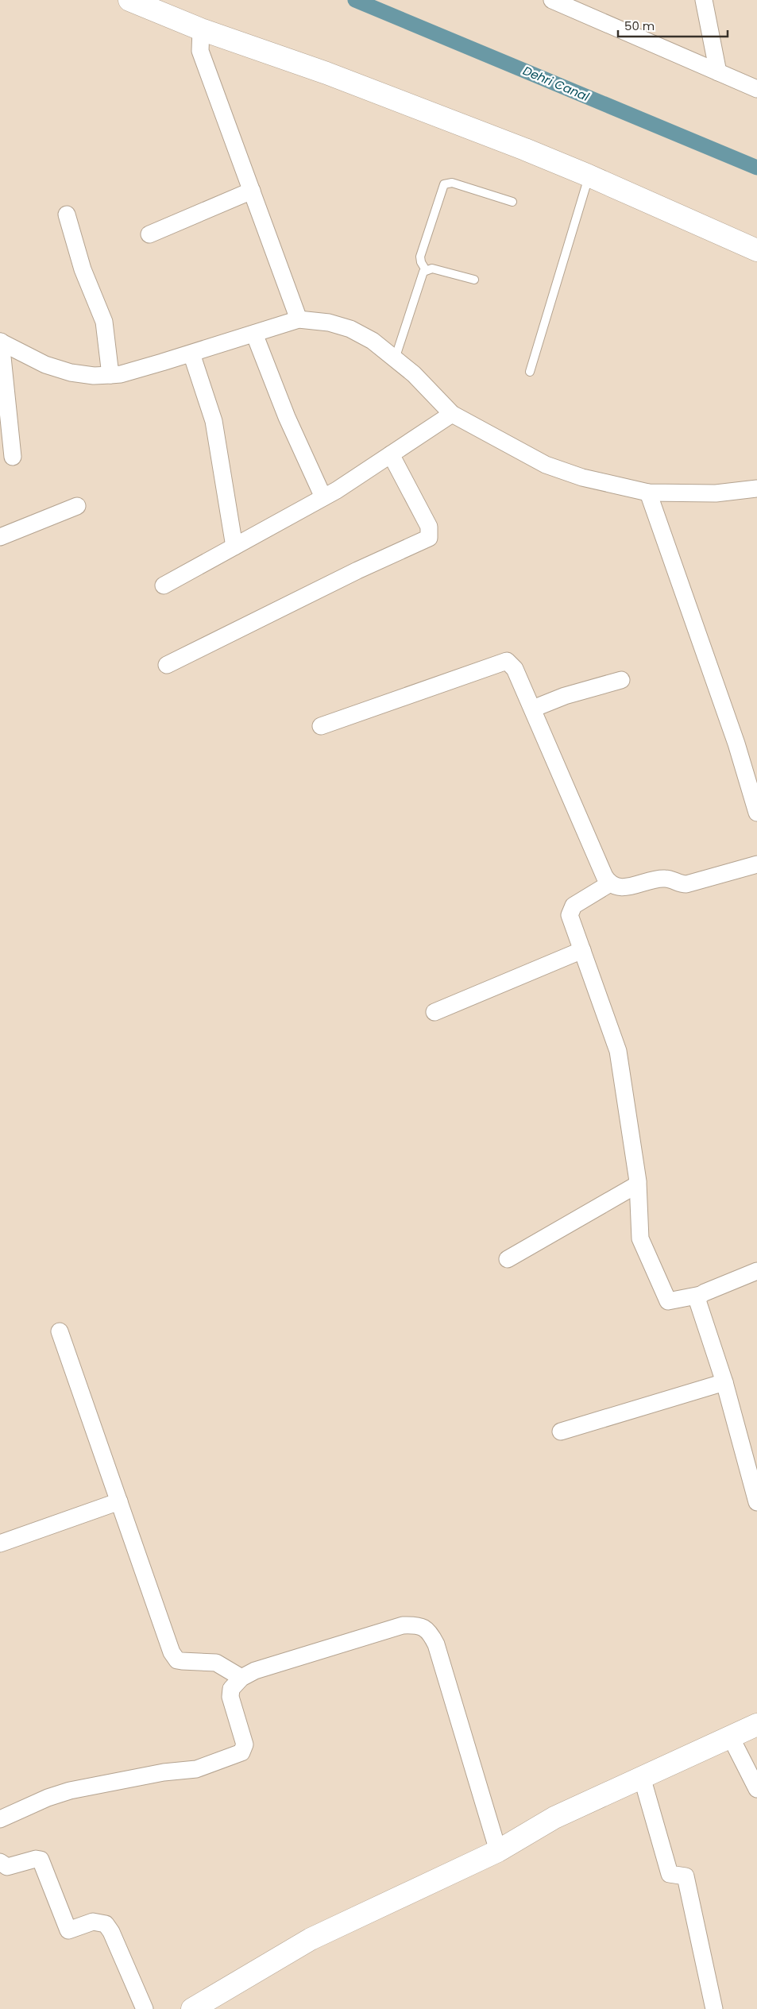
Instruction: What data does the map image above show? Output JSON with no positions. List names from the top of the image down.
{
  "water": ["Dehri Canal"],
  "scale_bar": "50 m"
}
